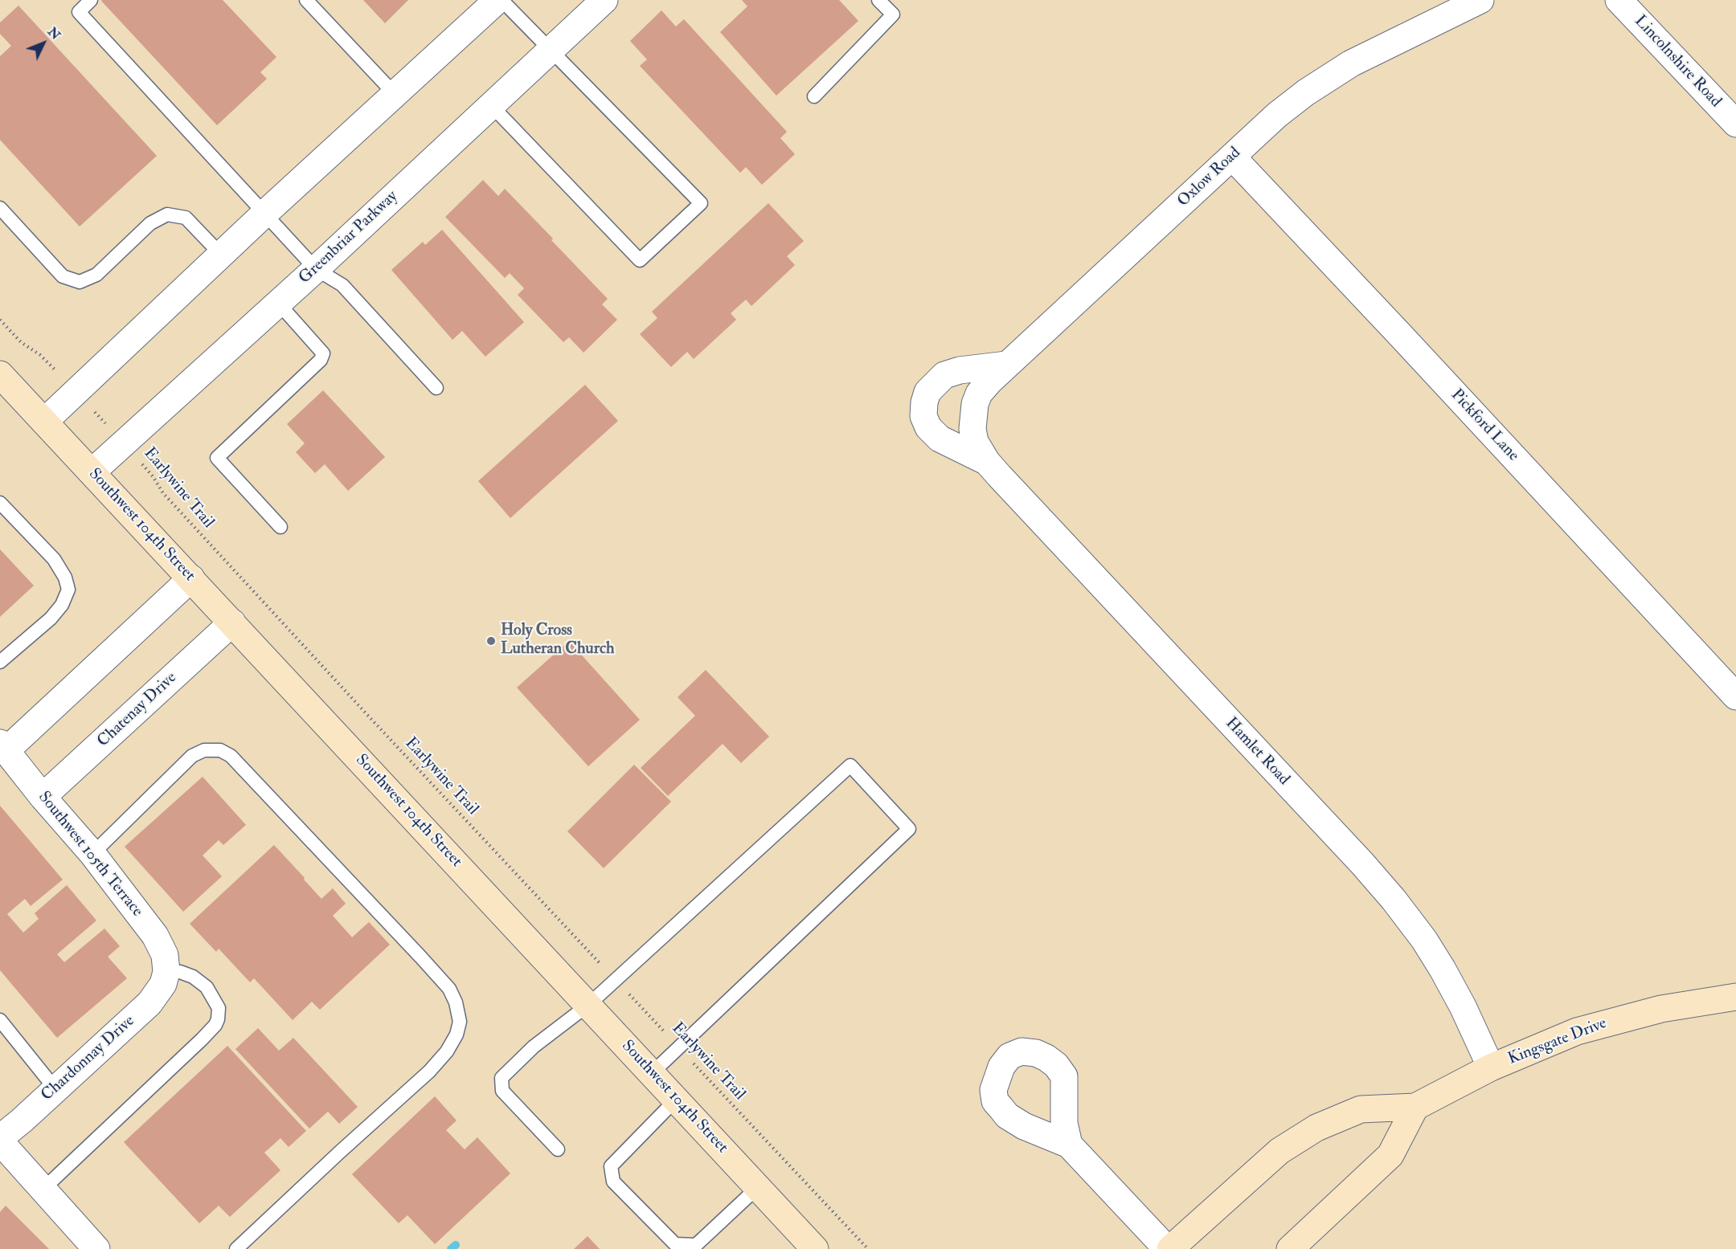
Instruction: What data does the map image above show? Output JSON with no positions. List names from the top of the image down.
{
  "streets": {
    "main road": ["Southwest 104th Street", "Kingsgate Drive"],
    "street": [
      "Lincolnshire Road",
      "Oxlow Road",
      "Greenbriar Parkway",
      "Pickford Lane",
      "Chatenay Drive",
      "Hamlet Road",
      "Southwest 105th Terrace",
      "Chardonnay Drive"
    ],
    "path": ["Earlywine Trail"]
  },
  "crossings": [
    ["Oxlow Road", "Pickford Lane"],
    ["Oxlow Road", "Hamlet Road"],
    ["Greenbriar Parkway", "Earlywine Trail"],
    ["Greenbriar Parkway", "Southwest 104th Street"],
    ["Southwest 104th Street", "Chatenay Drive"],
    ["Chatenay Drive", "Southwest 105th Terrace"],
    ["Hamlet Road", "Kingsgate Drive"],
    ["Southwest 105th Terrace", "Chardonnay Drive"]
  ],
  "places": ["Holy Cross Lutheran Church"],
  "north": "top right"
}
